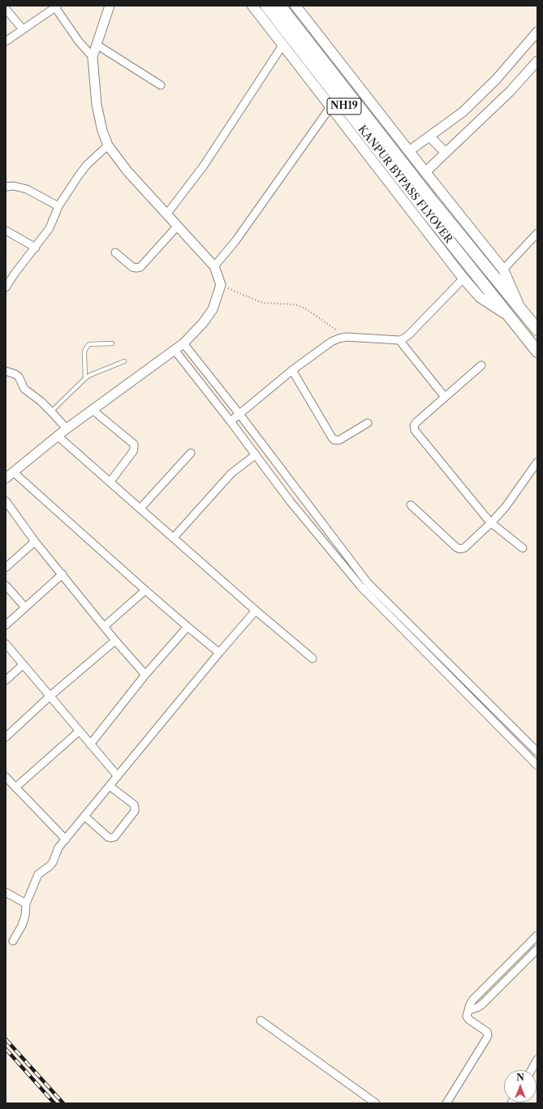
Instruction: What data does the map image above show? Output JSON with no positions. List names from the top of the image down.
{
  "streets": {
    "highway": ["NH19", "KANPUR BYPASS FLYOVER"]
  },
  "crossings": [
    ["NH19", "KANPUR BYPASS FLYOVER"]
  ],
  "north": "top"
}
